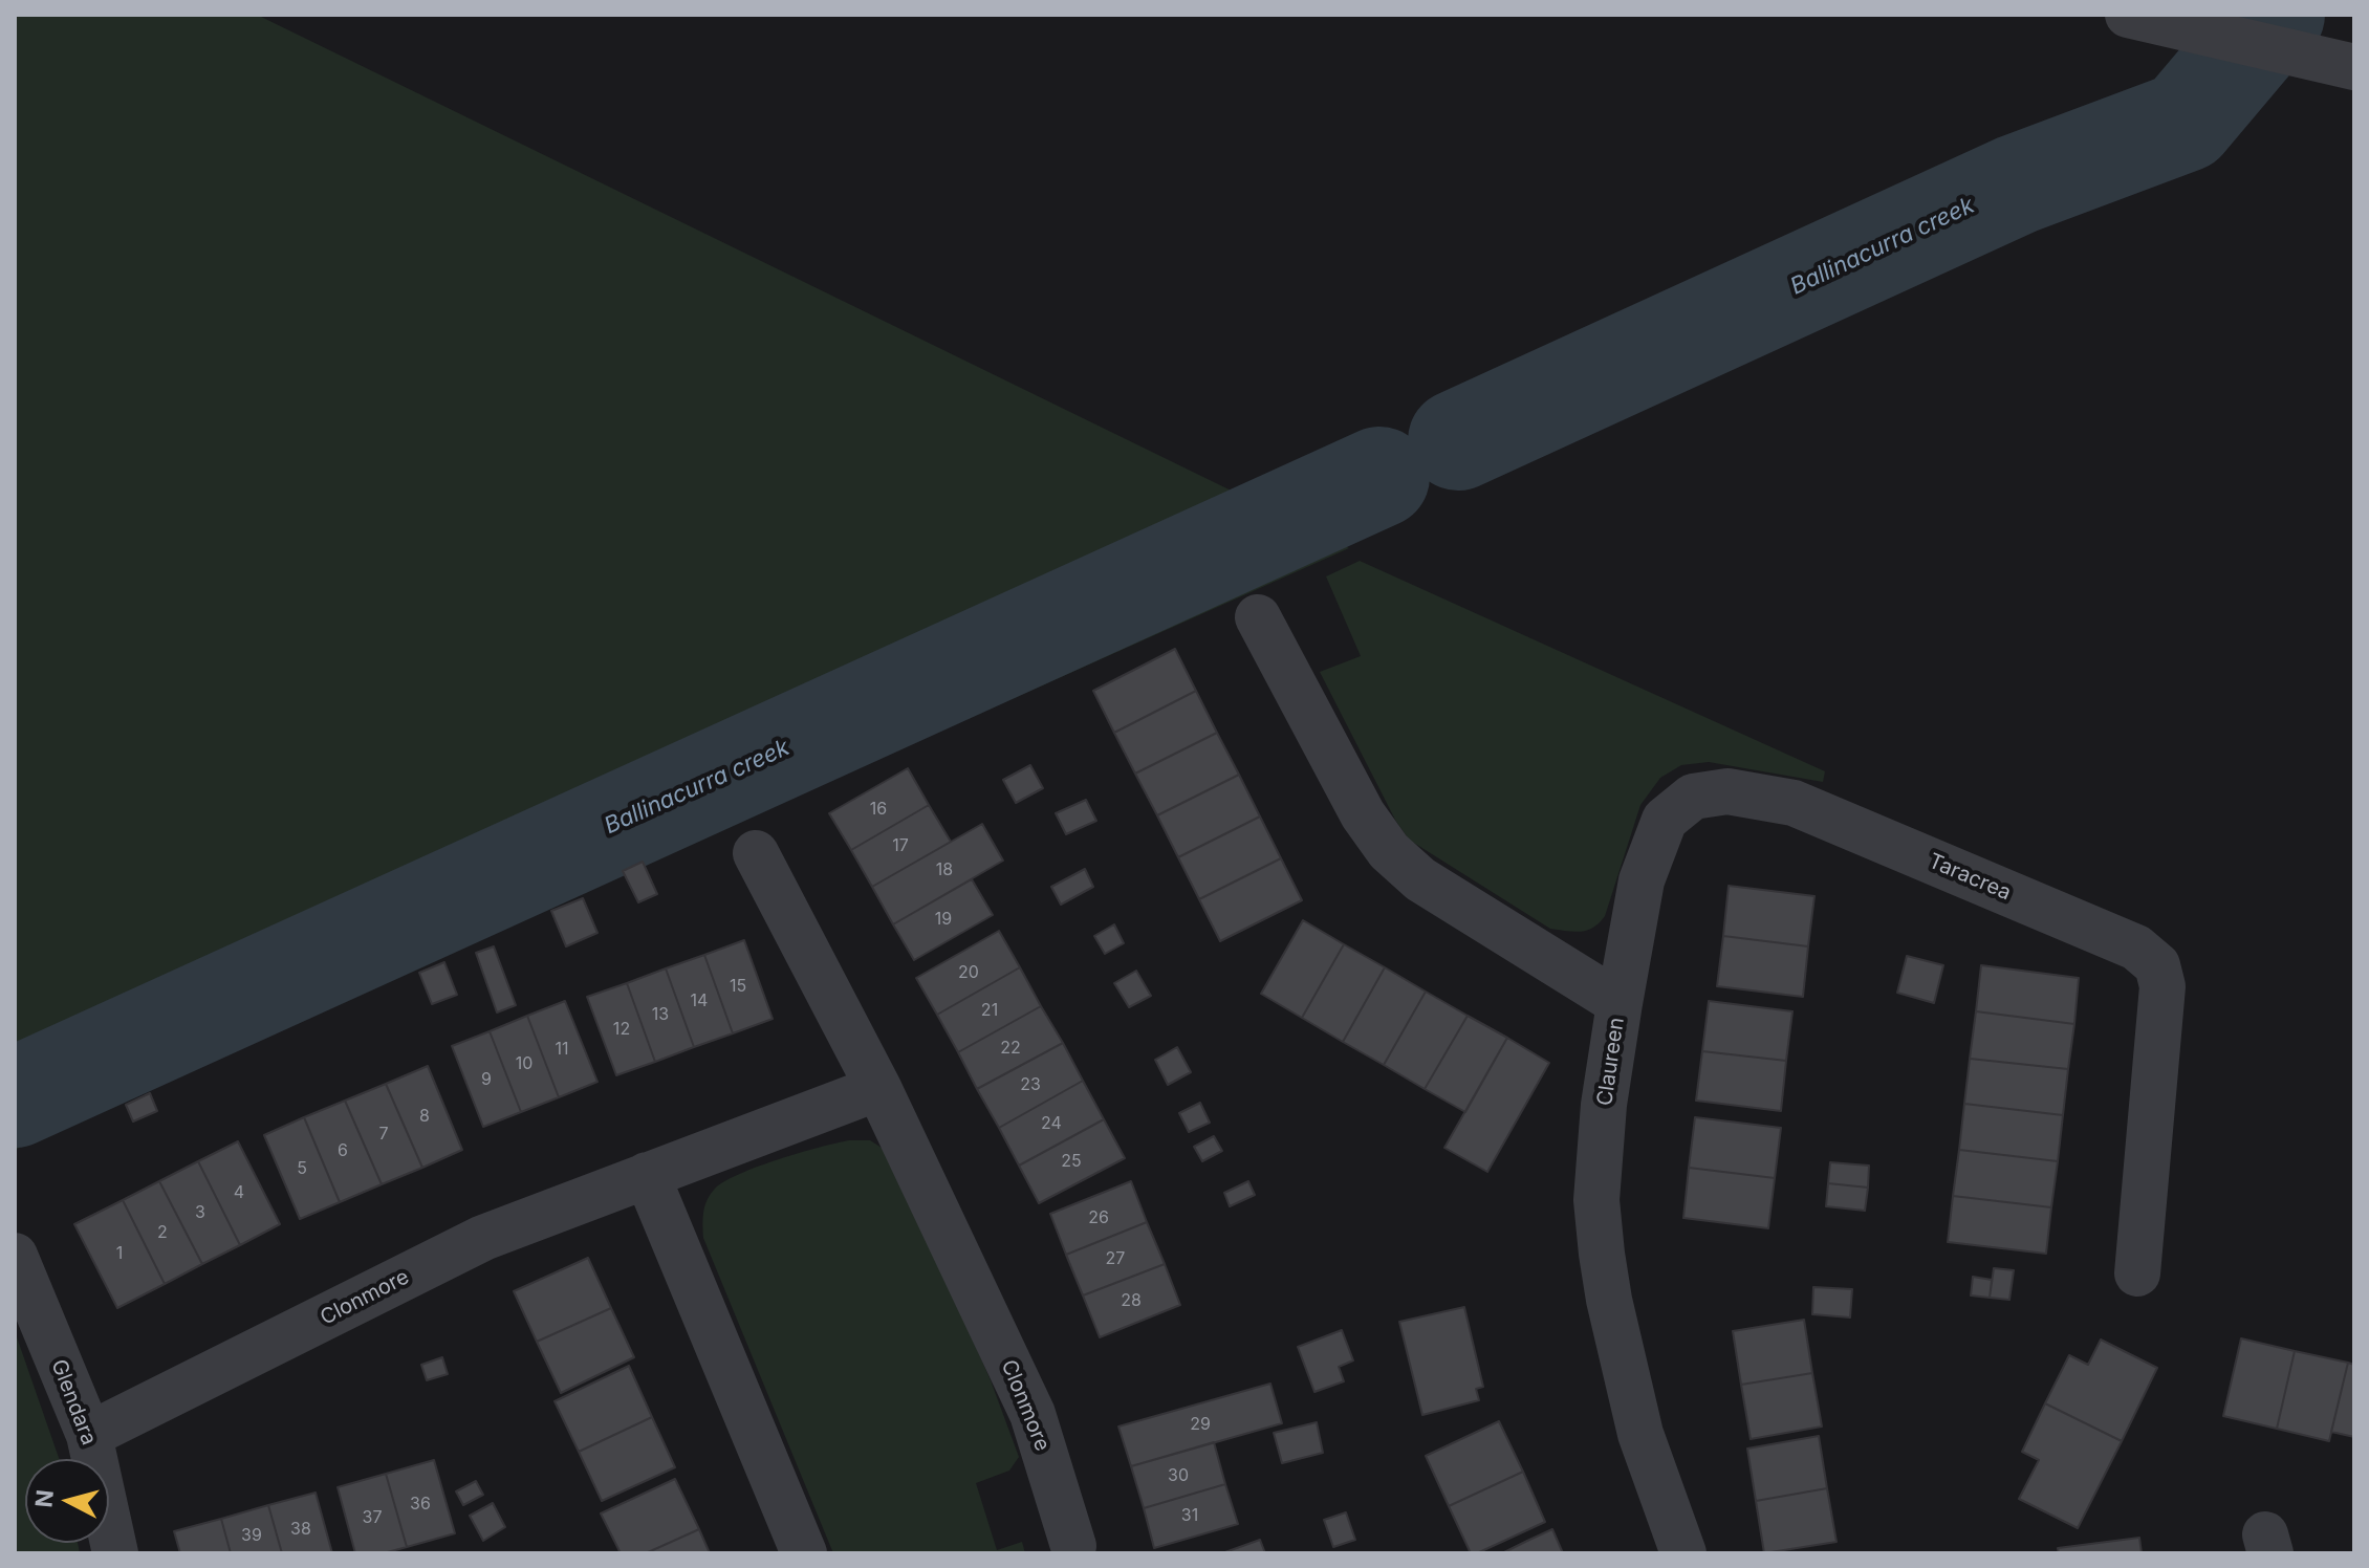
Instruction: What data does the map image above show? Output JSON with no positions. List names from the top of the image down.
{
  "streets": {
    "street": [
      "Taracrea",
      "Claureen",
      "Clonmore",
      "Glendara"
    ]
  },
  "crossings": [
    ["Taracrea", "Claureen"],
    ["Clonmore", "Glendara"]
  ],
  "water": ["Ballinacurra creek"],
  "house_numbers": [
    "16",
    "17",
    "18",
    "19",
    "20",
    "15",
    "14",
    "21",
    "13",
    "12",
    "22",
    "11",
    "10",
    "9",
    "23",
    "8",
    "24",
    "7",
    "6",
    "25",
    "5",
    "4",
    "3",
    "26",
    "2",
    "1",
    "27",
    "28",
    "29",
    "30",
    "36",
    "31",
    "37",
    "38",
    "39"
  ],
  "north": "left"
}
